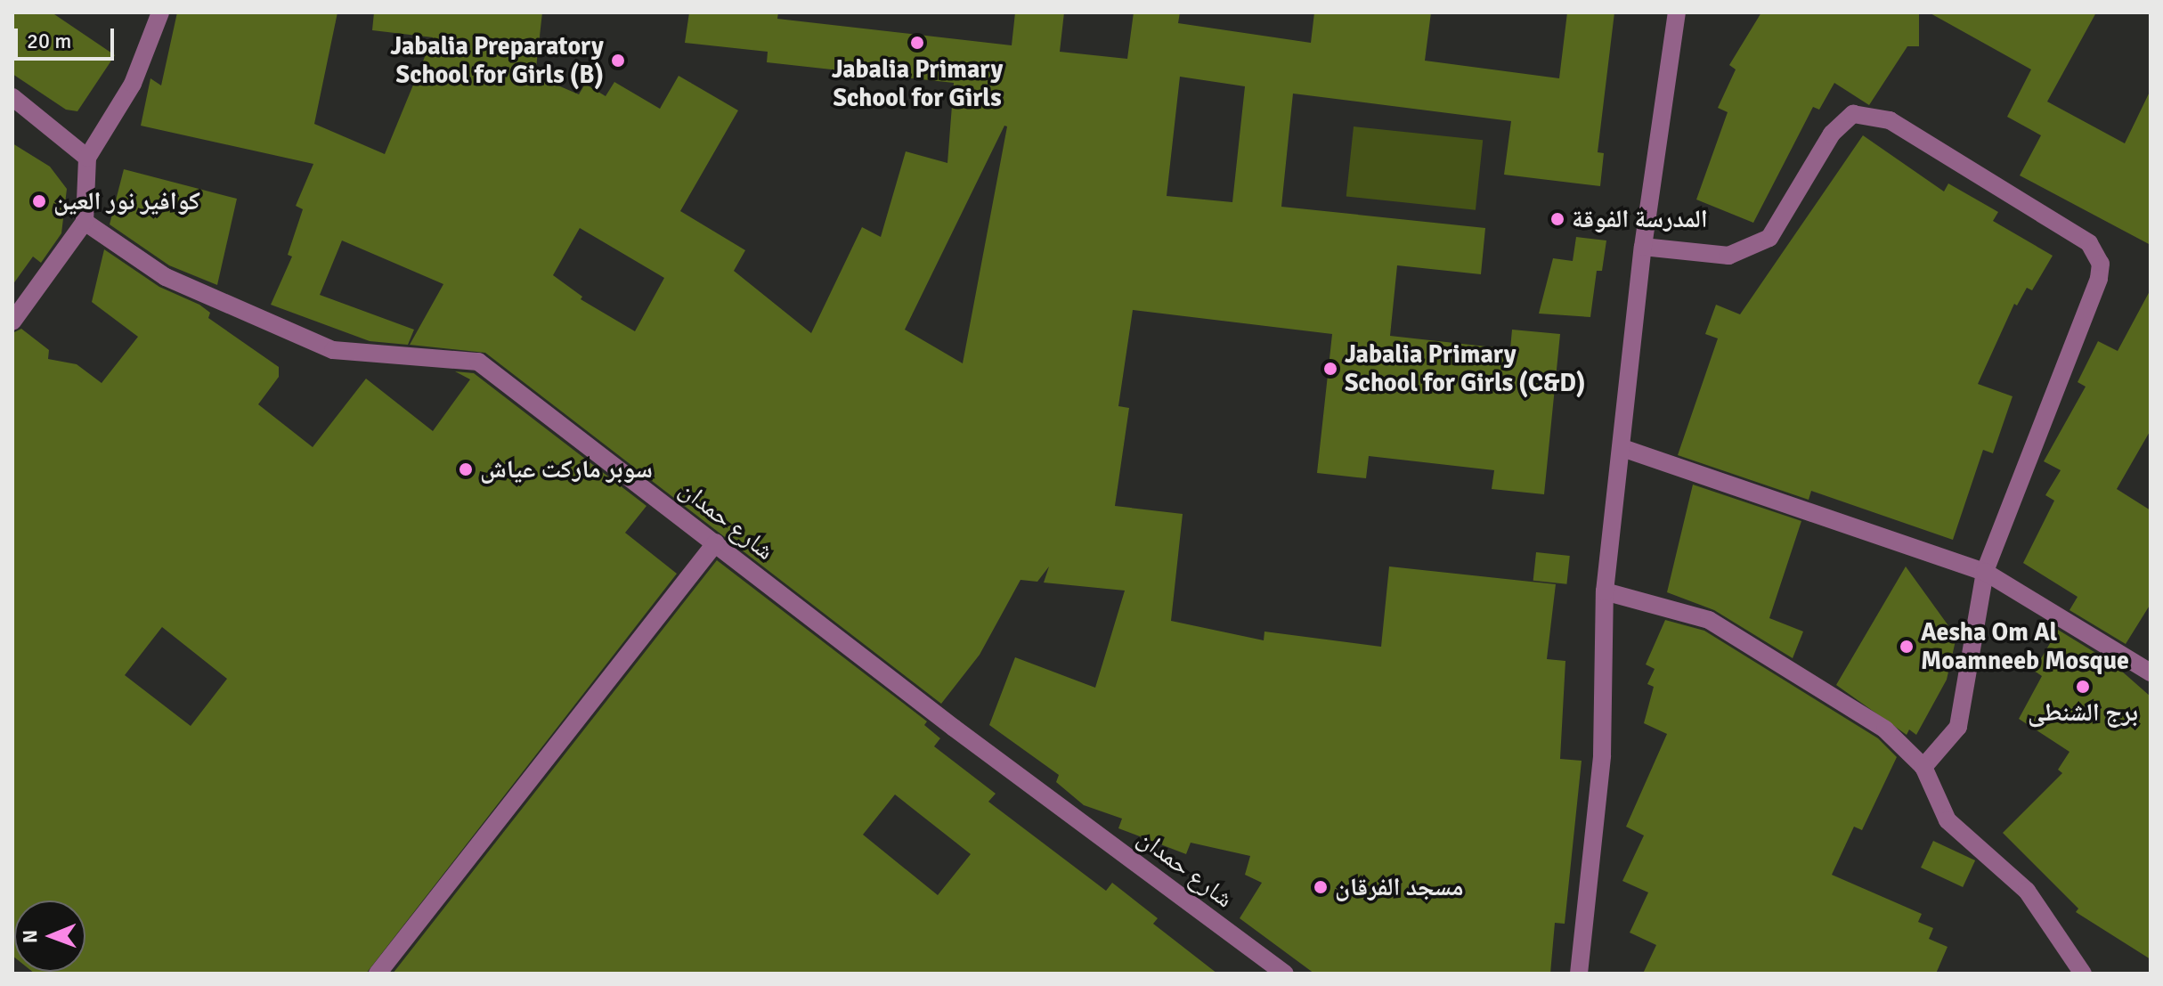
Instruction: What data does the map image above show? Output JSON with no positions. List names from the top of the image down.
{
  "streets": {
    "street": ["شارع حمدان"]
  },
  "places": [
    "Jabalia Primary School for Girls",
    "Jabalia Preparatory School for Girls (B)",
    "كوافير نور العين",
    "المدرسة الفوقة",
    "Jabalia Primary School for Girls (C&D)",
    "سوبر ماركت عياش",
    "Aesha Om Al Moamneeb Mosque",
    "برج الشنطى",
    "مسجد الفرقان"
  ],
  "scale_bar": "20 m",
  "north": "left"
}
